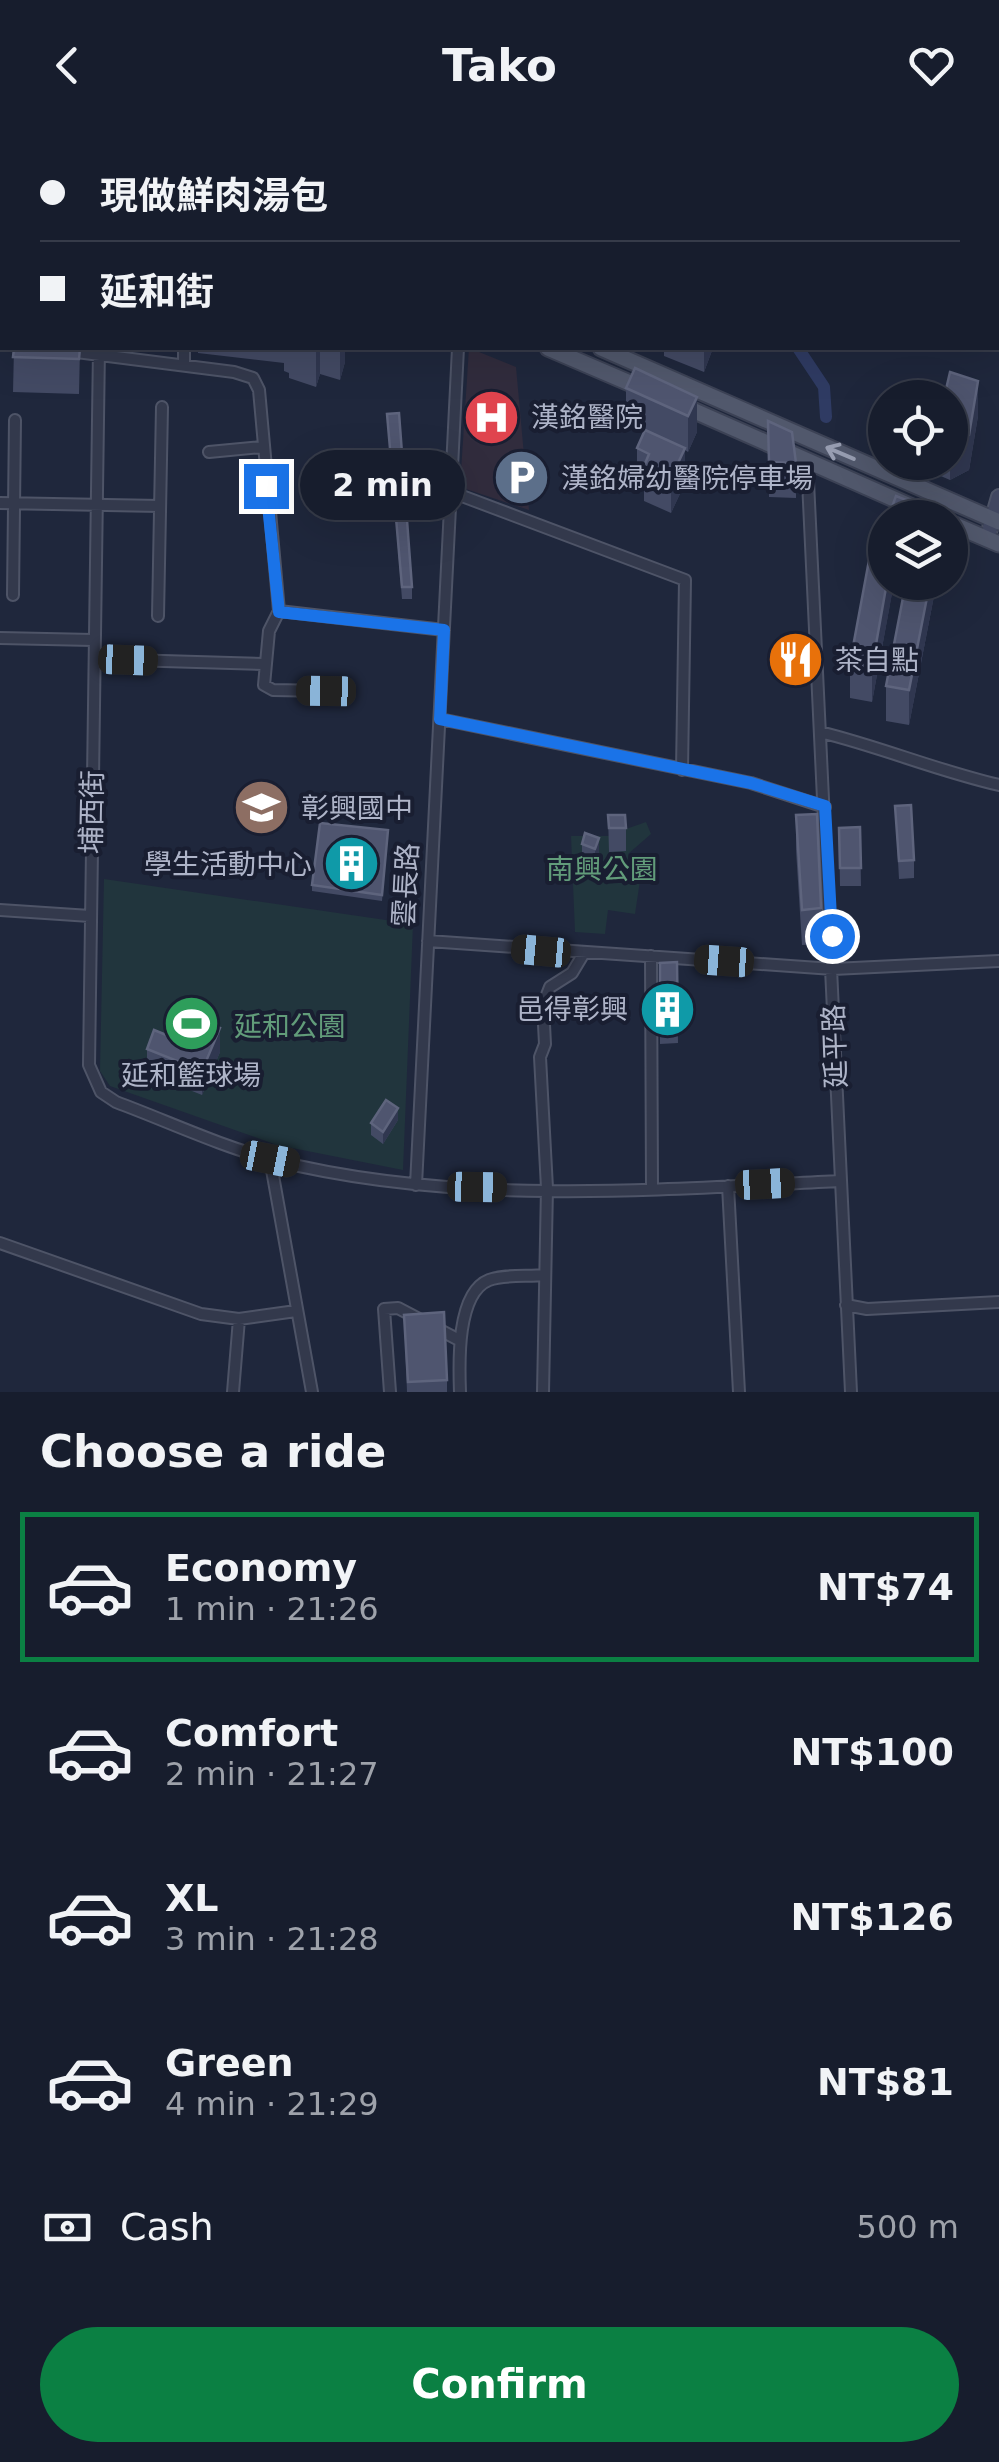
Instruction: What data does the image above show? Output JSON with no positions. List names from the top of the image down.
{
  "streets": {
    "street": ["埔西街", "雲長路", "延平路"]
  },
  "crossings": [
    ["埔西街", "雲長路"],
    ["埔西街", "延平路"]
  ],
  "parks": ["南興公園", "延和公園"],
  "places": {
    "hospital": ["漢銘醫院"],
    "parking": ["漢銘婦幼醫院停車場"],
    "restaurant": ["茶自點"],
    "school or university": ["彰興國中"],
    "building": ["學生活動中心", "邑得彰興"],
    "sports": ["延和籃球場"]
  },
  "page": {
    "header": "Tako",
    "banner": ["現做鮮肉湯包", "延和街"],
    "bubble": "2 min",
    "heading": "Choose a ride",
    "list": [
      {
        "name": "Economy",
        "note": "1 min · 21:26",
        "value": "NT$74"
      },
      {
        "name": "Comfort",
        "note": "2 min · 21:27",
        "value": "NT$100"
      },
      {
        "name": "XL",
        "note": "3 min · 21:28",
        "value": "NT$126"
      },
      {
        "name": "Green",
        "note": "4 min · 21:29",
        "value": "NT$81"
      }
    ],
    "pay": ["Cash", "500 m"],
    "buttons": "Confirm"
  }
}
